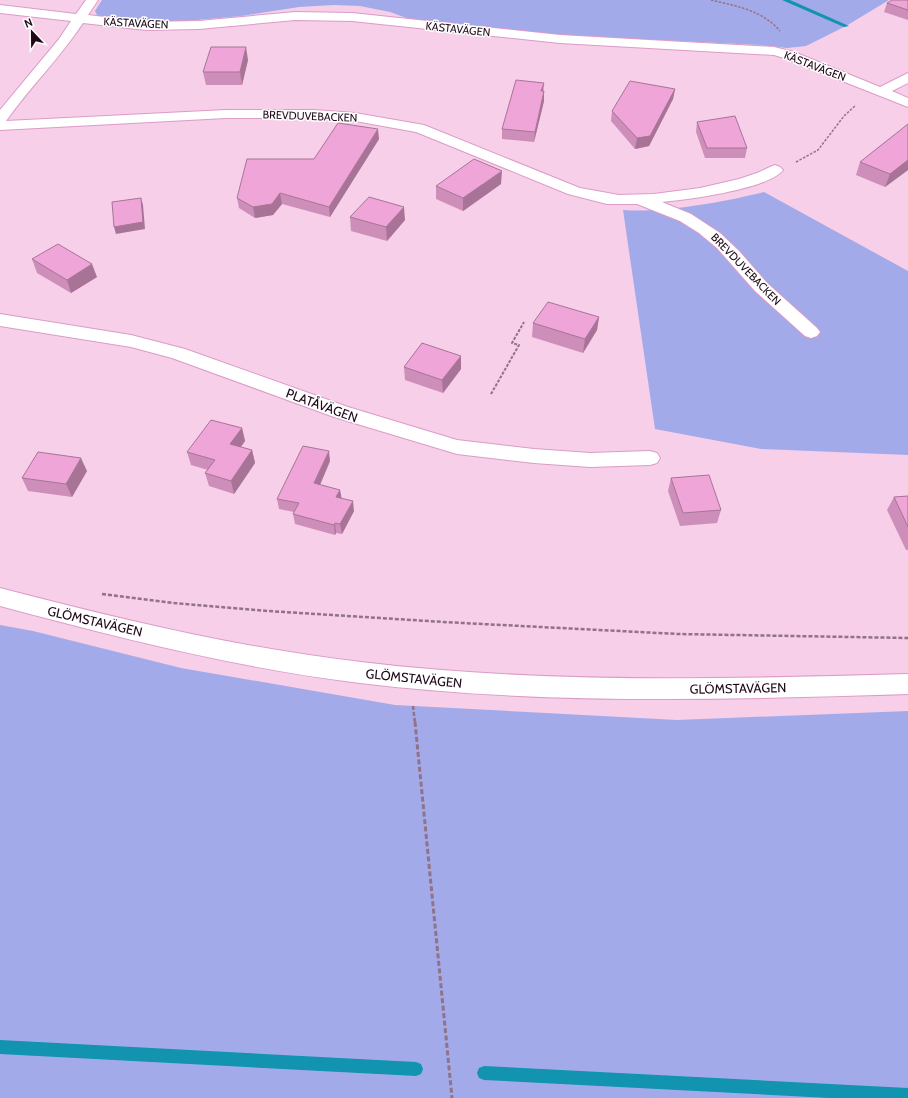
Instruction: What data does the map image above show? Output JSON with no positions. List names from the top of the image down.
{
  "streets": {
    "street": [
      "KÄSTAVÄGEN",
      "BREVDUVEBACKEN",
      "PLATÅVÄGEN",
      "GLÖMSTAVÄGEN"
    ]
  },
  "north": "top"
}
